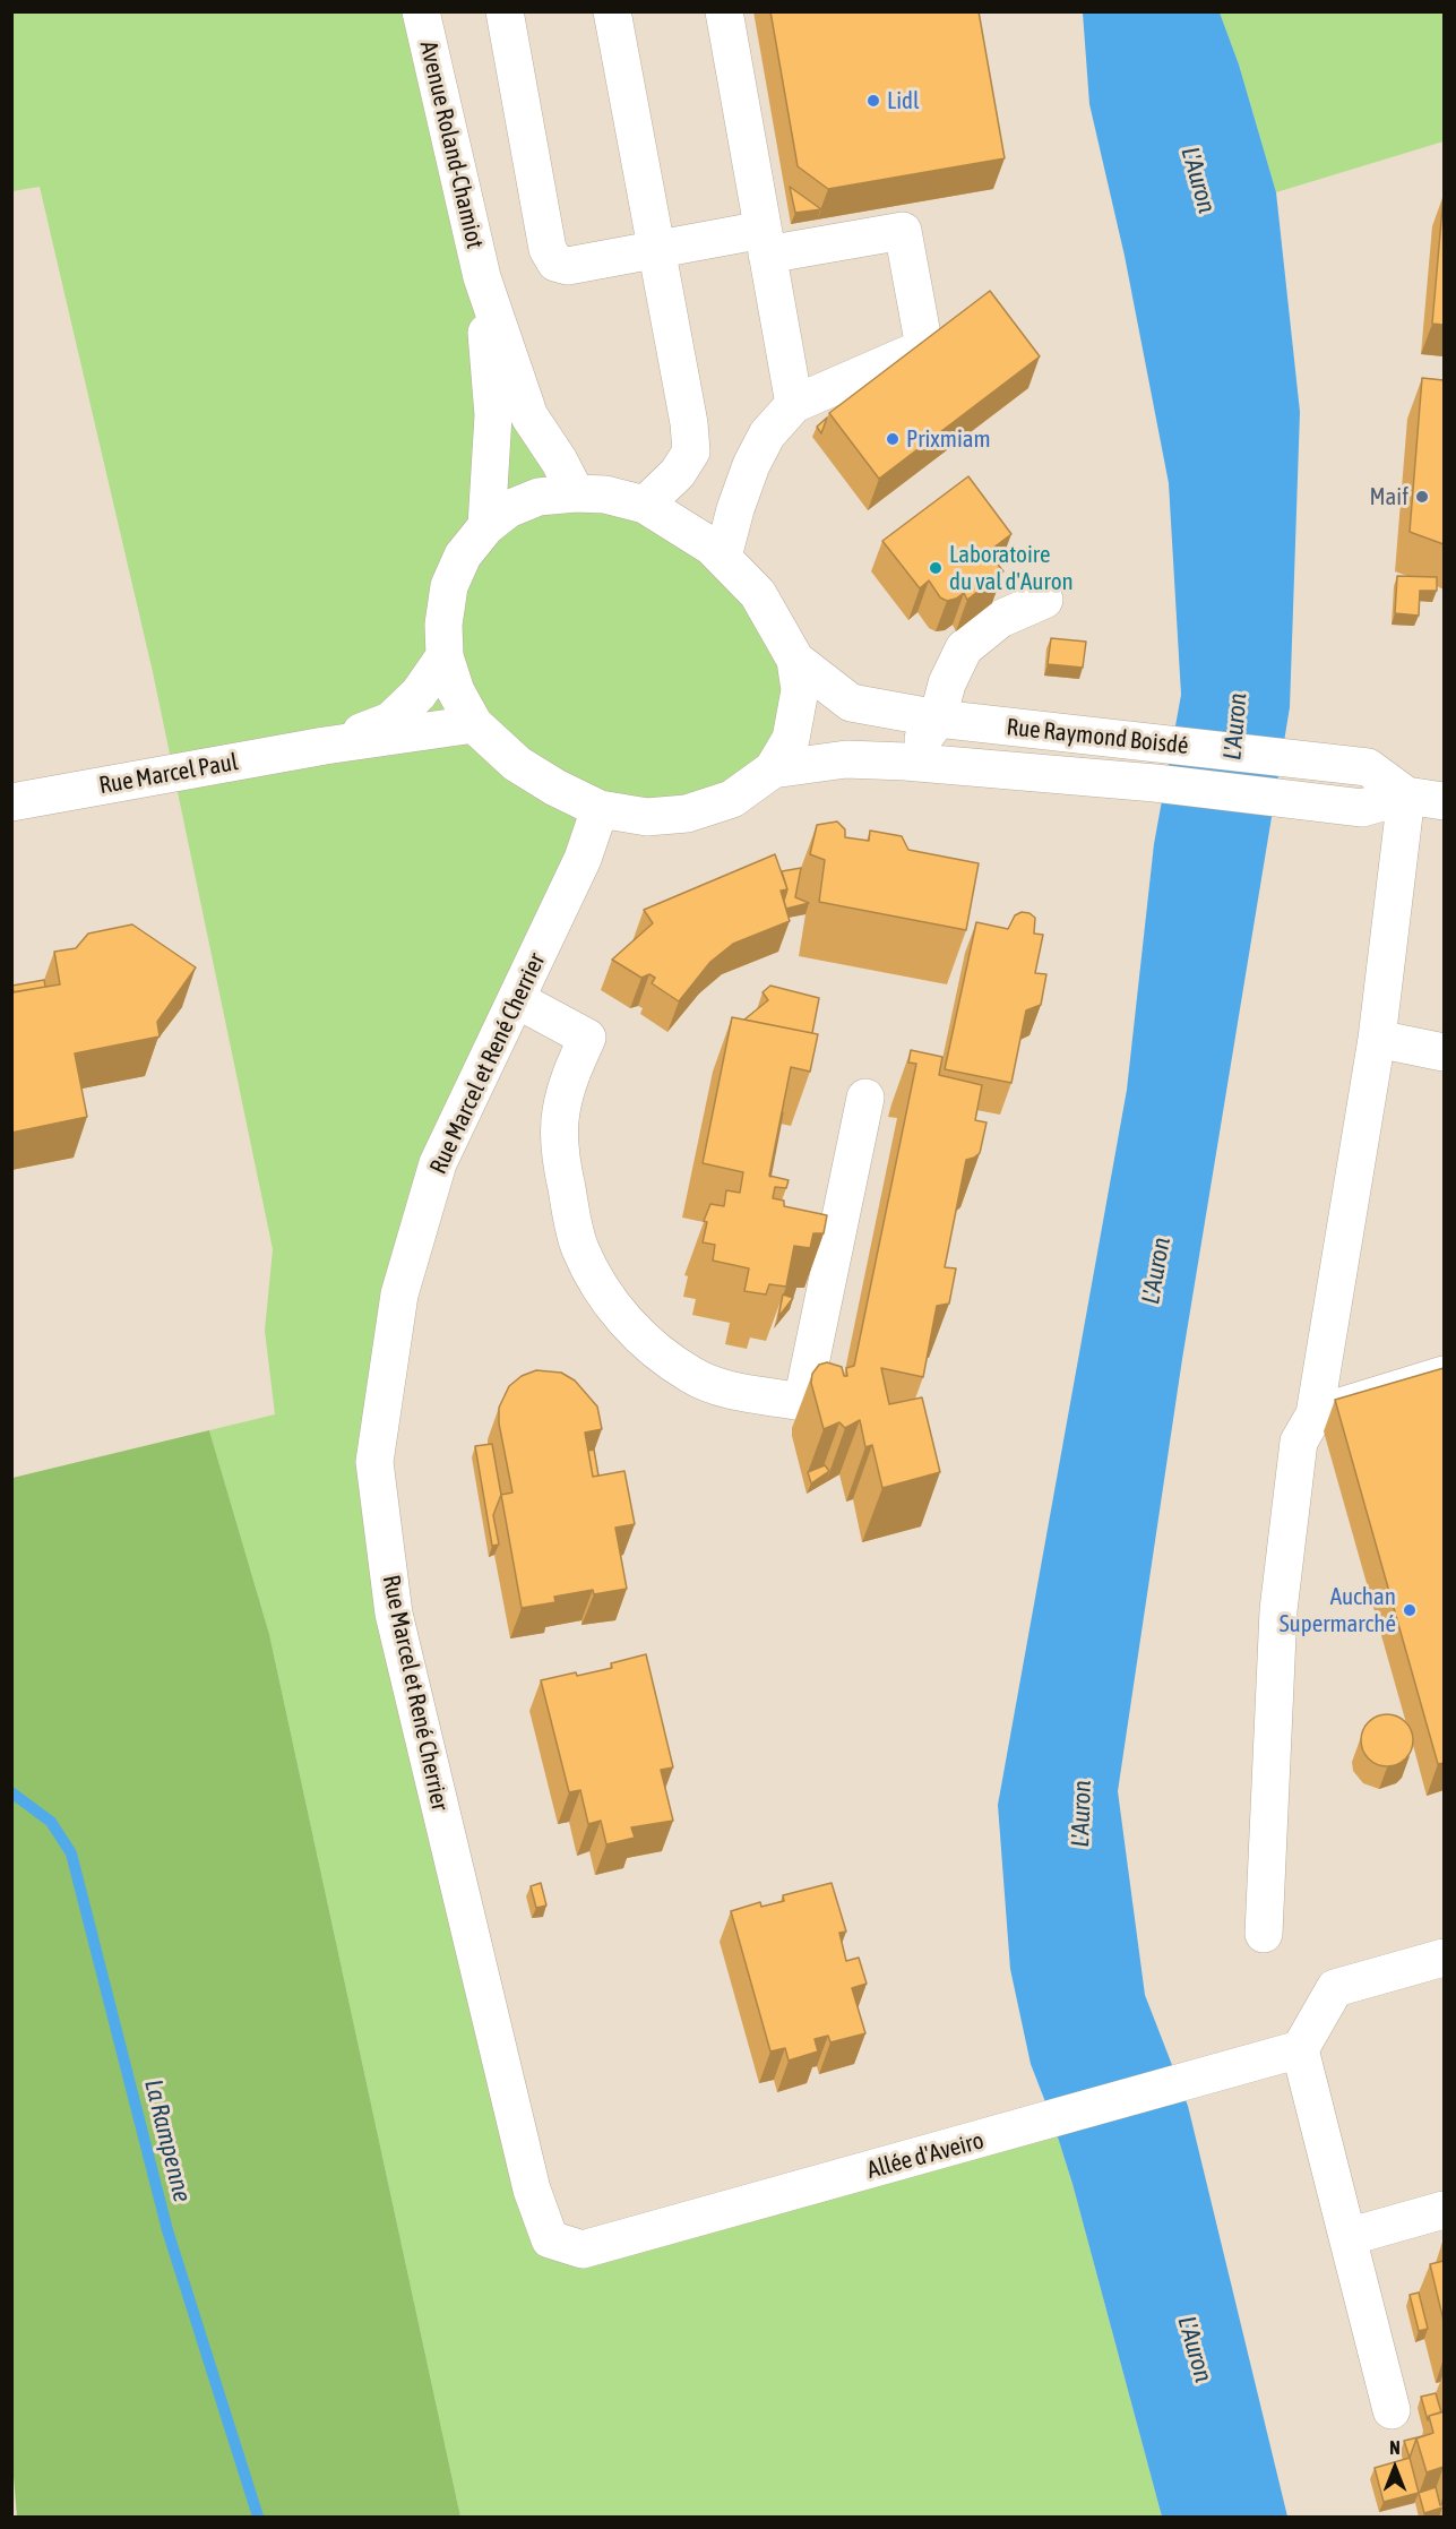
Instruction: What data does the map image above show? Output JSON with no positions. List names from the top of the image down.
{
  "streets": {
    "street": [
      "Avenue Roland-Chamiot",
      "Rue Raymond Boisdé",
      "Rue Marcel Paul",
      "Rue Marcel et René Cherrier",
      "Allée d'Aveiro"
    ]
  },
  "crossings": [
    ["Rue Marcel et René Cherrier", "Allée d'Aveiro"]
  ],
  "water": ["L'Auron", "La Rampenne"],
  "places": [
    "Lidl",
    "Prixmiam",
    "Maif",
    "Laboratoire du val d'Auron",
    "Auchan Supermarché"
  ],
  "north": "top"
}
